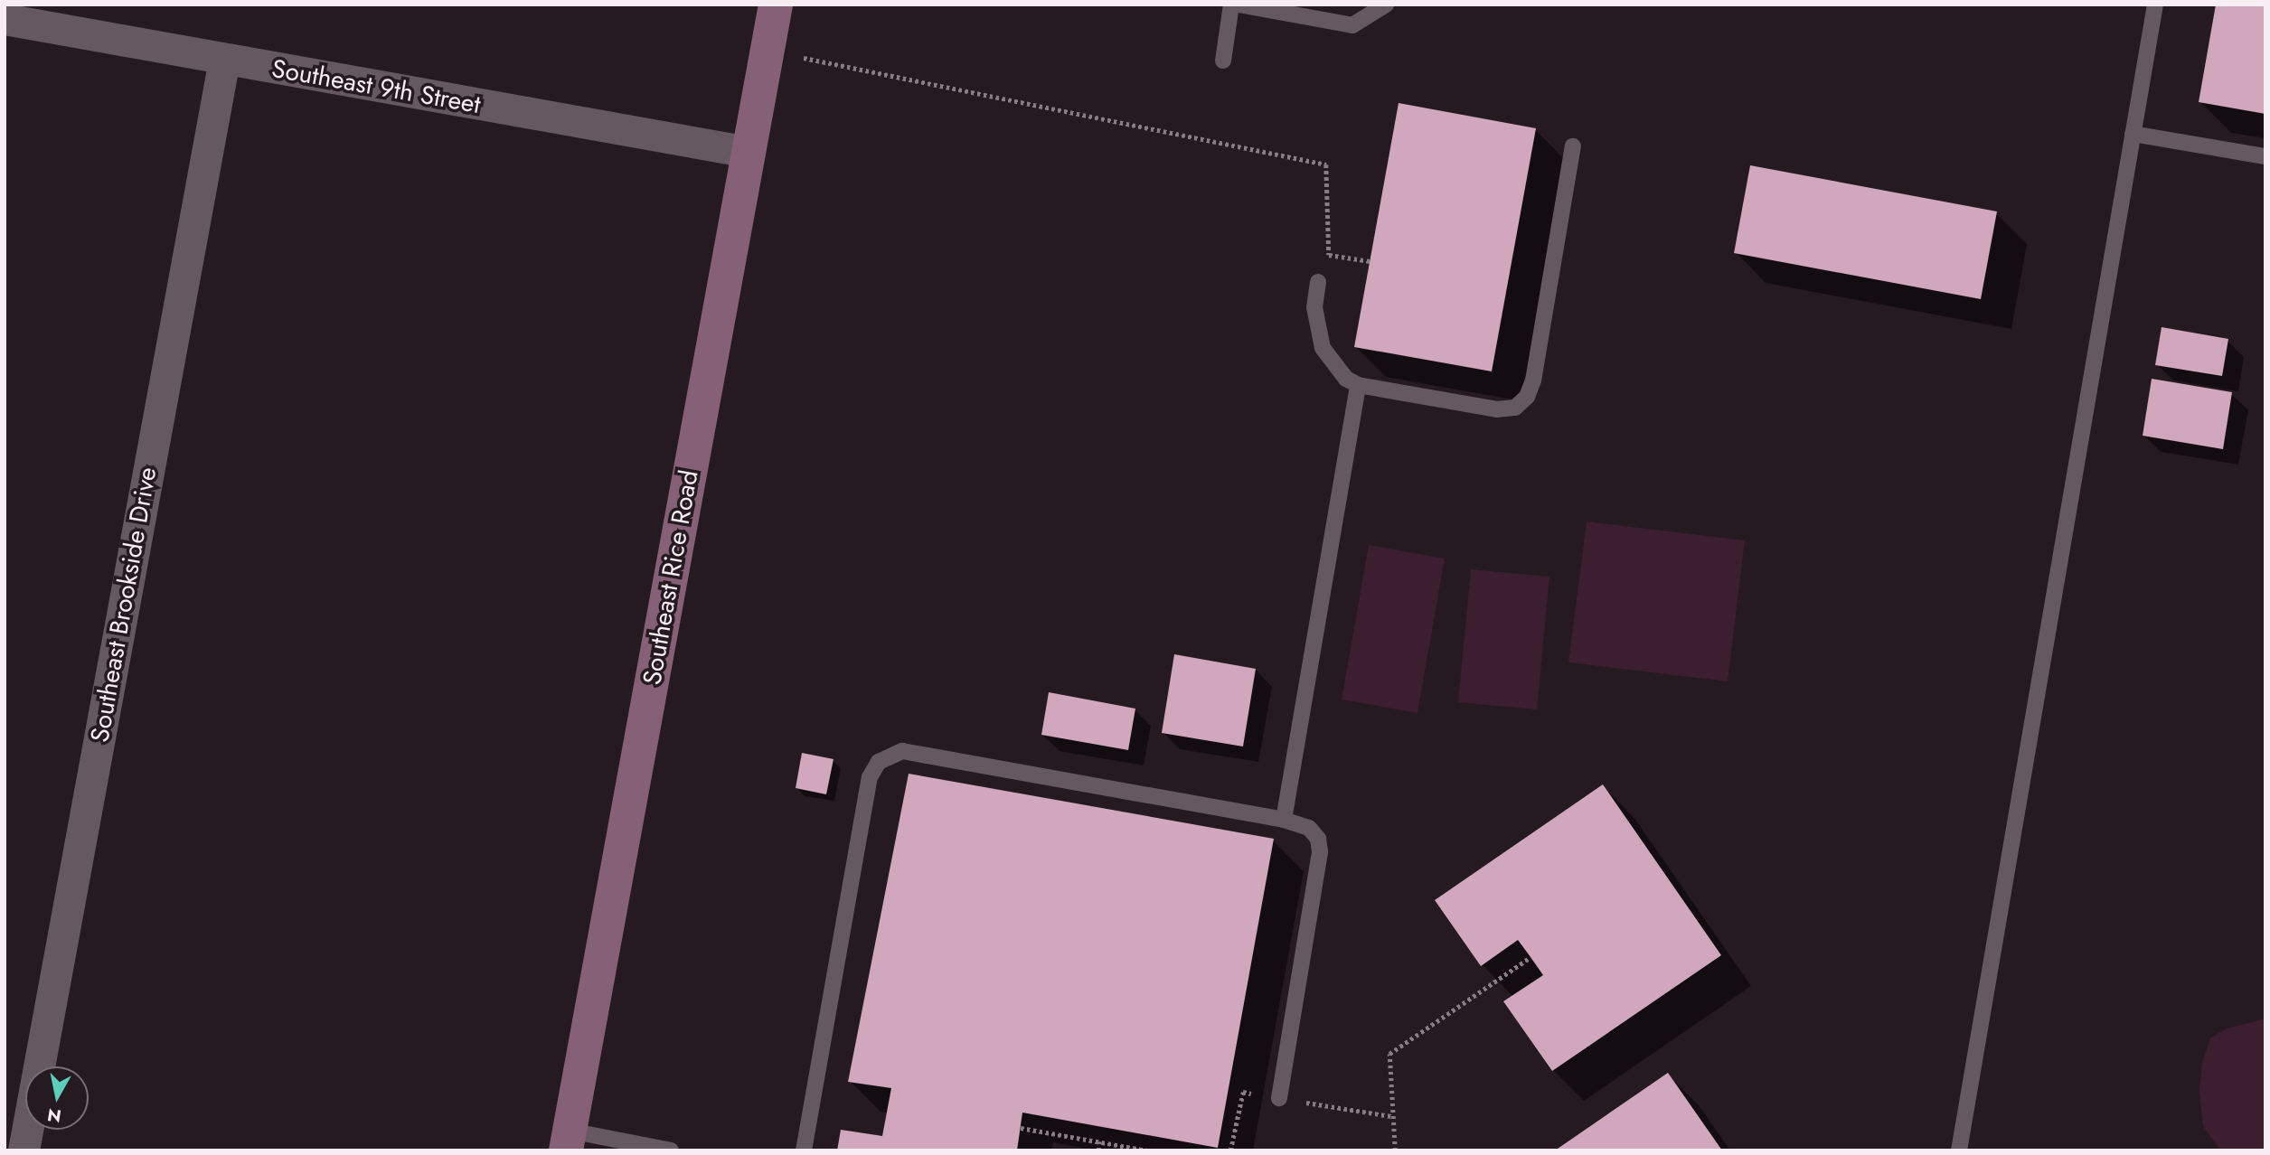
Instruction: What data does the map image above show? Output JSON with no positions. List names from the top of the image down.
{
  "streets": {
    "street": ["Southeast 9th Street", "Southeast Rice Road", "Southeast Brookside Drive"]
  },
  "crossings": [
    ["Southeast 9th Street", "Southeast Rice Road"],
    ["Southeast 9th Street", "Southeast Brookside Drive"]
  ],
  "north": "bottom"
}
